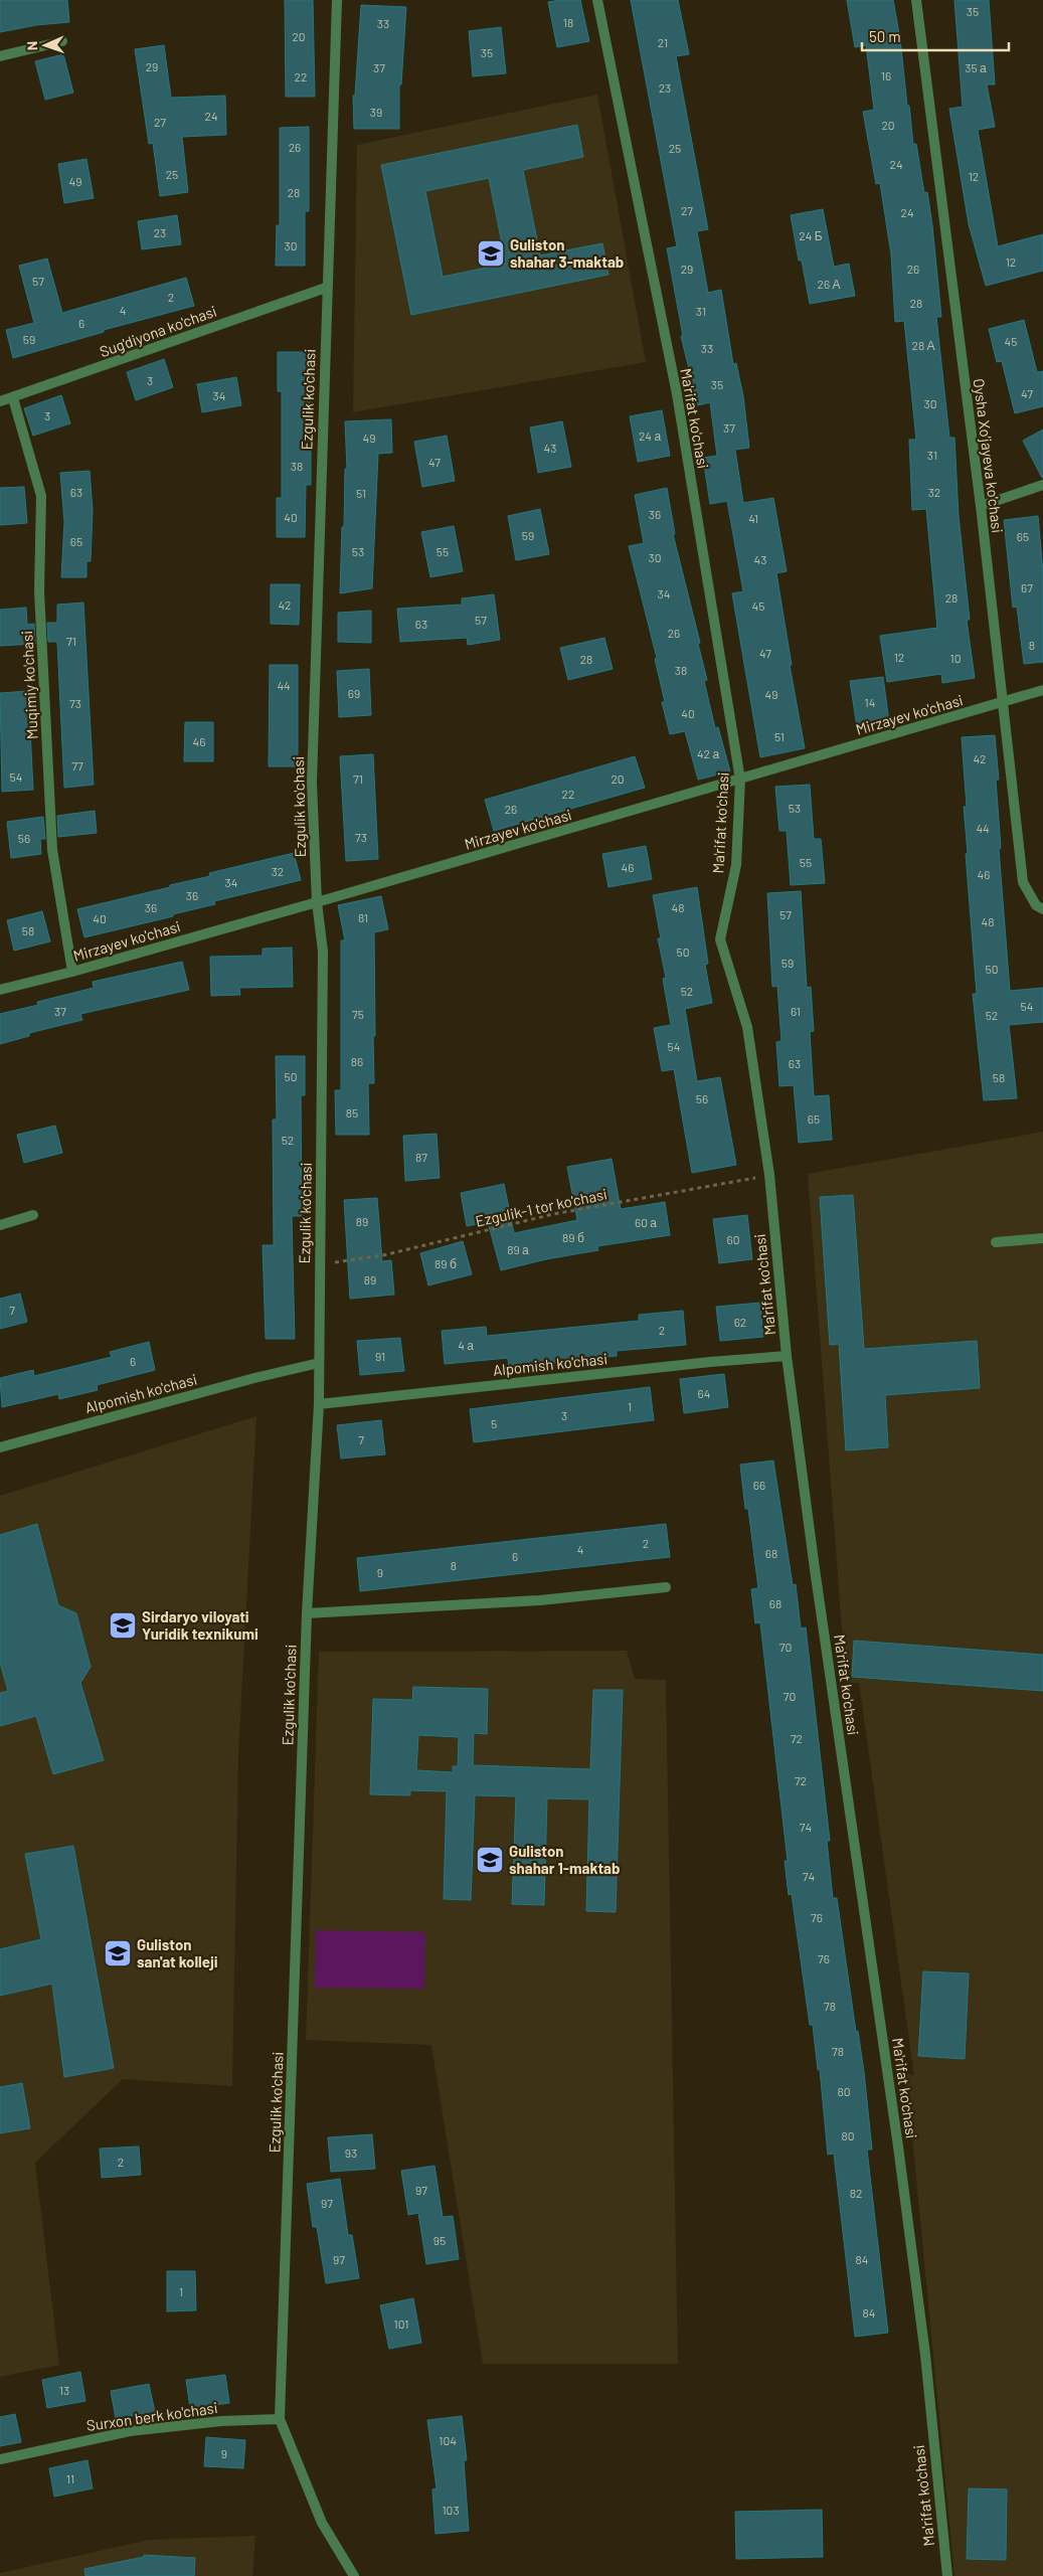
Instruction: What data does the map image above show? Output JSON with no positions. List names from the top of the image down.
{
  "streets": {
    "street": [
      "Sug'diyona ko'chasi",
      "Ezgulik ko'chasi",
      "Ma'rifat ko'chasi",
      "Oysha Xo'jayeva ko'chasi",
      "Muqimiy ko'chasi",
      "Mirzayev ko'chasi",
      "Alpomish ko'chasi",
      "Surxon berk ko'chasi"
    ],
    "path": ["Ezgulik-1 tor ko'chasi"]
  },
  "crossings": [
    ["Sug'diyona ko'chasi", "Ezgulik ko'chasi"],
    ["Sug'diyona ko'chasi", "Muqimiy ko'chasi"],
    ["Ezgulik ko'chasi", "Mirzayev ko'chasi"],
    ["Ezgulik ko'chasi", "Ezgulik-1 tor ko'chasi"],
    ["Ezgulik ko'chasi", "Alpomish ko'chasi"],
    ["Ezgulik ko'chasi", "Surxon berk ko'chasi"],
    ["Ma'rifat ko'chasi", "Mirzayev ko'chasi"],
    ["Ma'rifat ko'chasi", "Ezgulik-1 tor ko'chasi"],
    ["Ma'rifat ko'chasi", "Alpomish ko'chasi"],
    ["Oysha Xo'jayeva ko'chasi", "Mirzayev ko'chasi"],
    ["Muqimiy ko'chasi", "Mirzayev ko'chasi"]
  ],
  "places": {
    "school or university": [
      "Guliston shahar 3-maktab",
      "Sirdaryo viloyati Yuridik texnikumi",
      "Guliston shahar 1-maktab",
      "Guliston san'at kolleji"
    ]
  },
  "house_numbers": [
    "35",
    "18",
    "33",
    "20",
    "21",
    "35",
    "29",
    "37",
    "35 а",
    "16",
    "22",
    "23",
    "39",
    "24",
    "27",
    "20",
    "26",
    "25",
    "24",
    "25",
    "12",
    "49",
    "28",
    "27",
    "24",
    "23",
    "24 Б",
    "30",
    "12",
    "29",
    "26",
    "57",
    "26 А",
    "2",
    "28",
    "4",
    "31",
    "6",
    "59",
    "45",
    "28 А",
    "33",
    "3",
    "35",
    "47",
    "34",
    "30",
    "3",
    "37",
    "24 а",
    "49",
    "43",
    "31",
    "47",
    "38",
    "63",
    "32",
    "51",
    "36",
    "40",
    "41",
    "59",
    "65",
    "65",
    "53",
    "55",
    "30",
    "43",
    "67",
    "34",
    "28",
    "42",
    "45",
    "57",
    "63",
    "26",
    "71",
    "8",
    "47",
    "12",
    "10",
    "28",
    "38",
    "44",
    "69",
    "49",
    "14",
    "73",
    "40",
    "51",
    "46",
    "42 а",
    "42",
    "77",
    "54",
    "71",
    "20",
    "22",
    "53",
    "26",
    "44",
    "73",
    "56",
    "55",
    "46",
    "32",
    "46",
    "34",
    "36",
    "36",
    "48",
    "57",
    "81",
    "40",
    "48",
    "58",
    "50",
    "59",
    "50",
    "52",
    "54",
    "37",
    "61",
    "75",
    "52",
    "54",
    "86",
    "63",
    "50",
    "58",
    "56",
    "85",
    "65",
    "52",
    "87",
    "89",
    "60 а",
    "89 б",
    "60",
    "89 а",
    "89 б",
    "89",
    "7",
    "62",
    "2",
    "4 а",
    "91",
    "6",
    "64",
    "1",
    "3",
    "5",
    "7",
    "66",
    "2",
    "4",
    "68",
    "6",
    "8",
    "9",
    "68",
    "70",
    "70",
    "72",
    "72",
    "74",
    "74",
    "76",
    "76",
    "78",
    "78",
    "80",
    "80",
    "93",
    "2",
    "97",
    "82",
    "97",
    "95",
    "97",
    "84",
    "1",
    "84",
    "101",
    "13",
    "104",
    "9",
    "11",
    "103"
  ],
  "scale_bar": "50 m",
  "north": "left"
}
